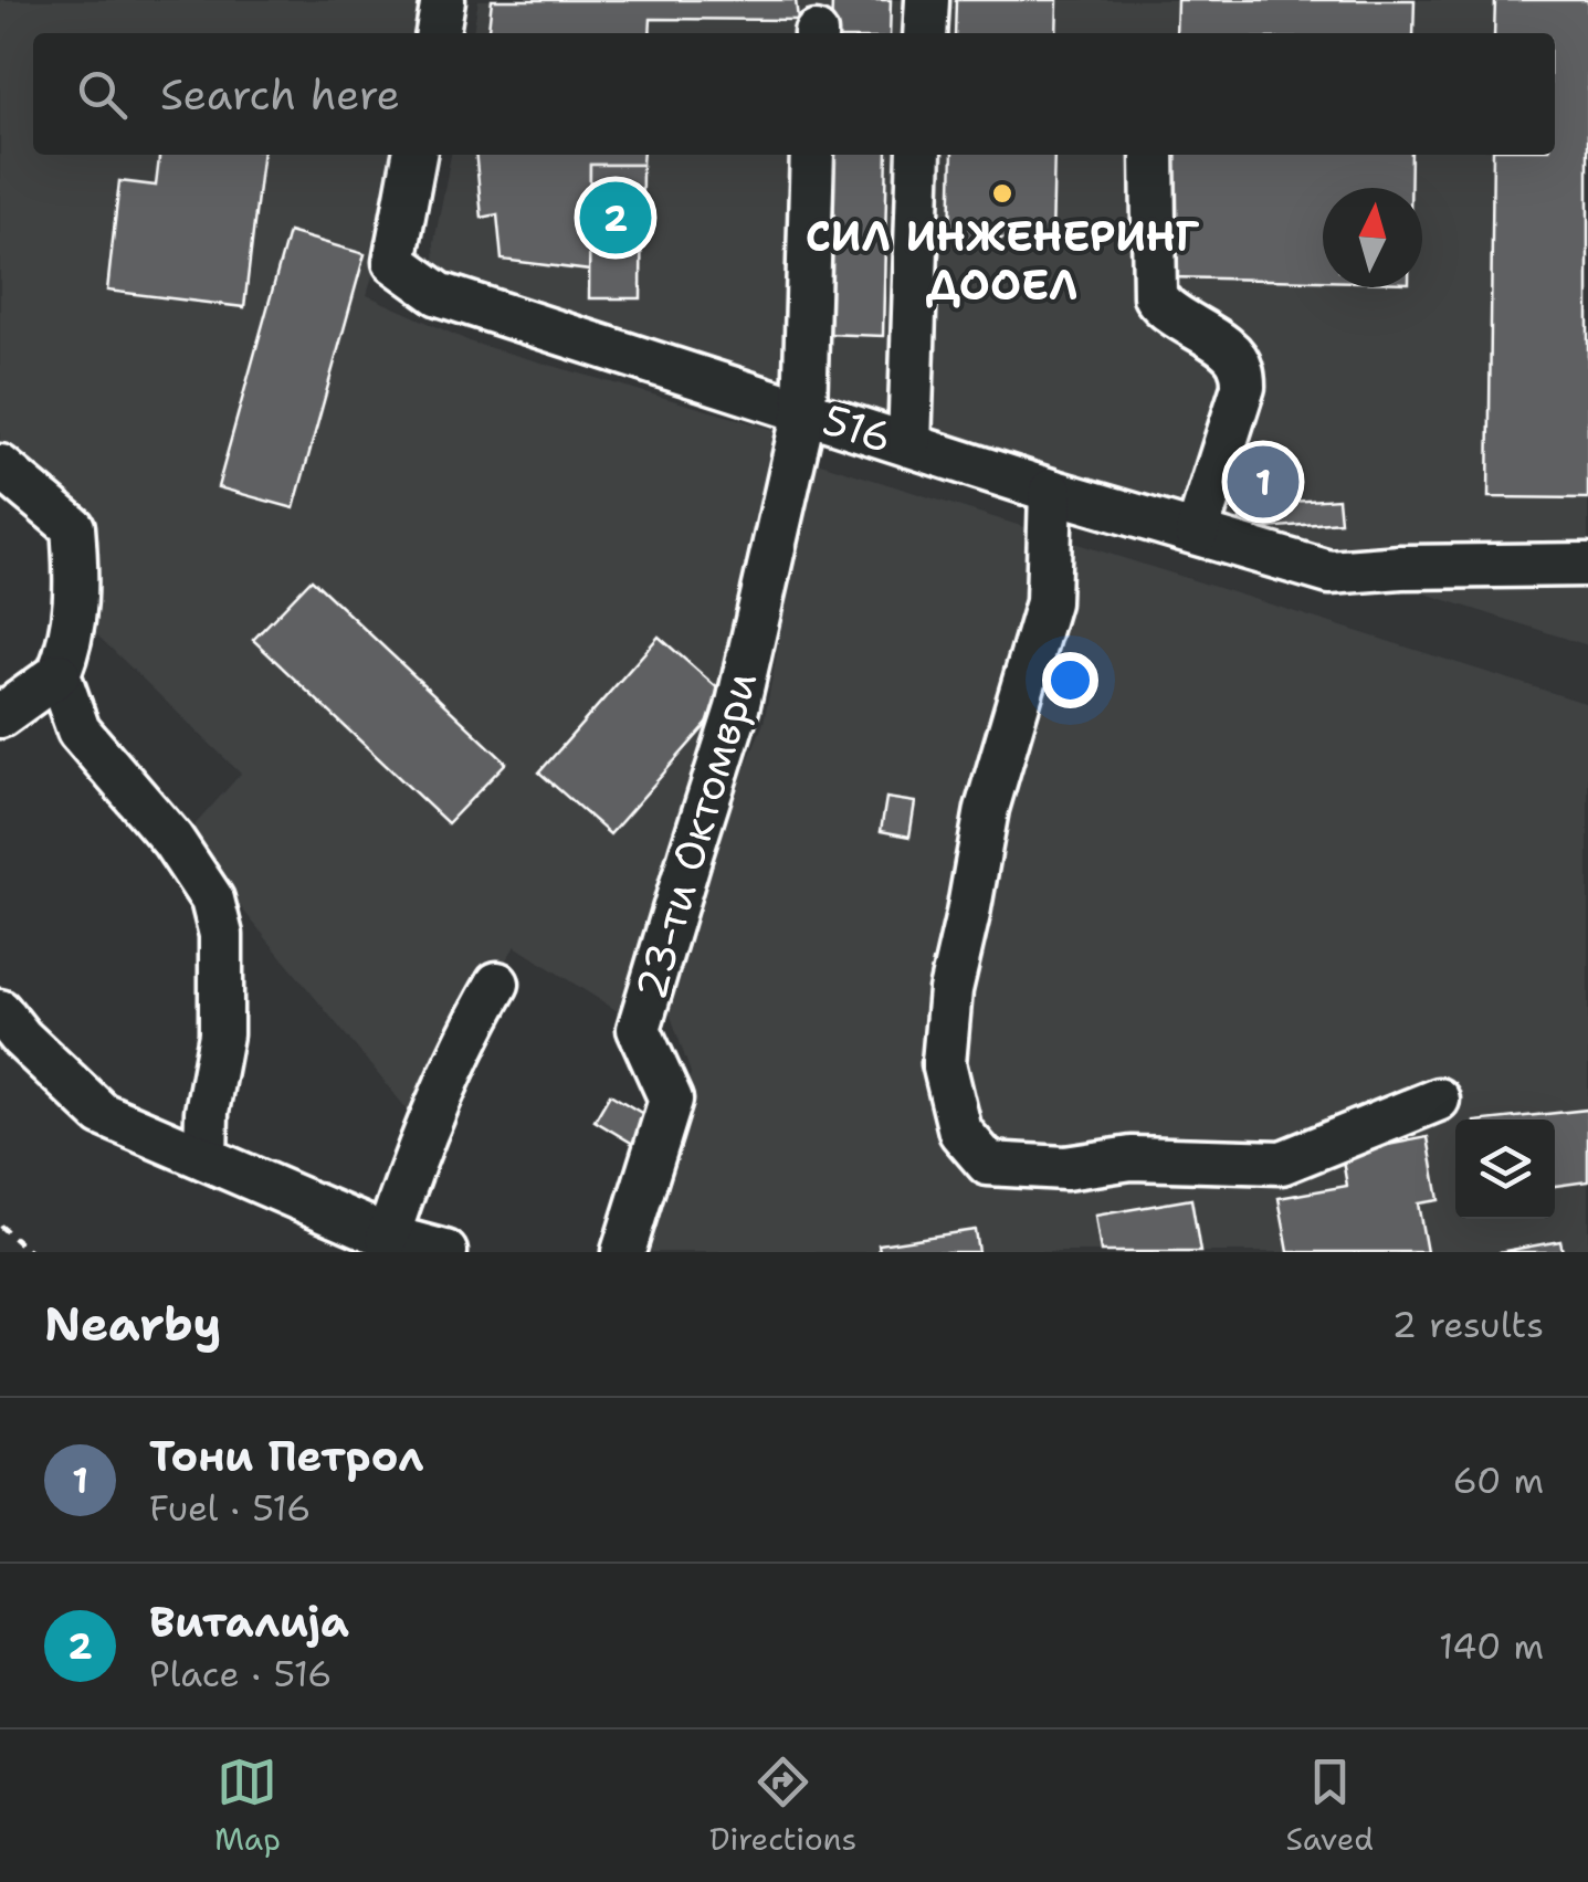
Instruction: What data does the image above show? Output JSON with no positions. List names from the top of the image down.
{
  "streets": {
    "street": ["516", "23-ти Октомври"]
  },
  "crossings": [
    ["516", "23-ти Октомври"]
  ],
  "places": ["СИЛ ИНЖЕНЕРИНГ ДООЕЛ"],
  "north": "top",
  "page": {
    "search": "Search here",
    "pins": ["2", "1"],
    "heading": ["Nearby", "2 results"],
    "list": [
      {
        "mark": "1",
        "name": "Тони Петрол",
        "note": "Fuel · 516",
        "value": "60 m"
      },
      {
        "mark": "2",
        "name": "Виталија",
        "note": "Place · 516",
        "value": "140 m"
      }
    ],
    "nav": ["Map", "Directions", "Saved"]
  }
}
